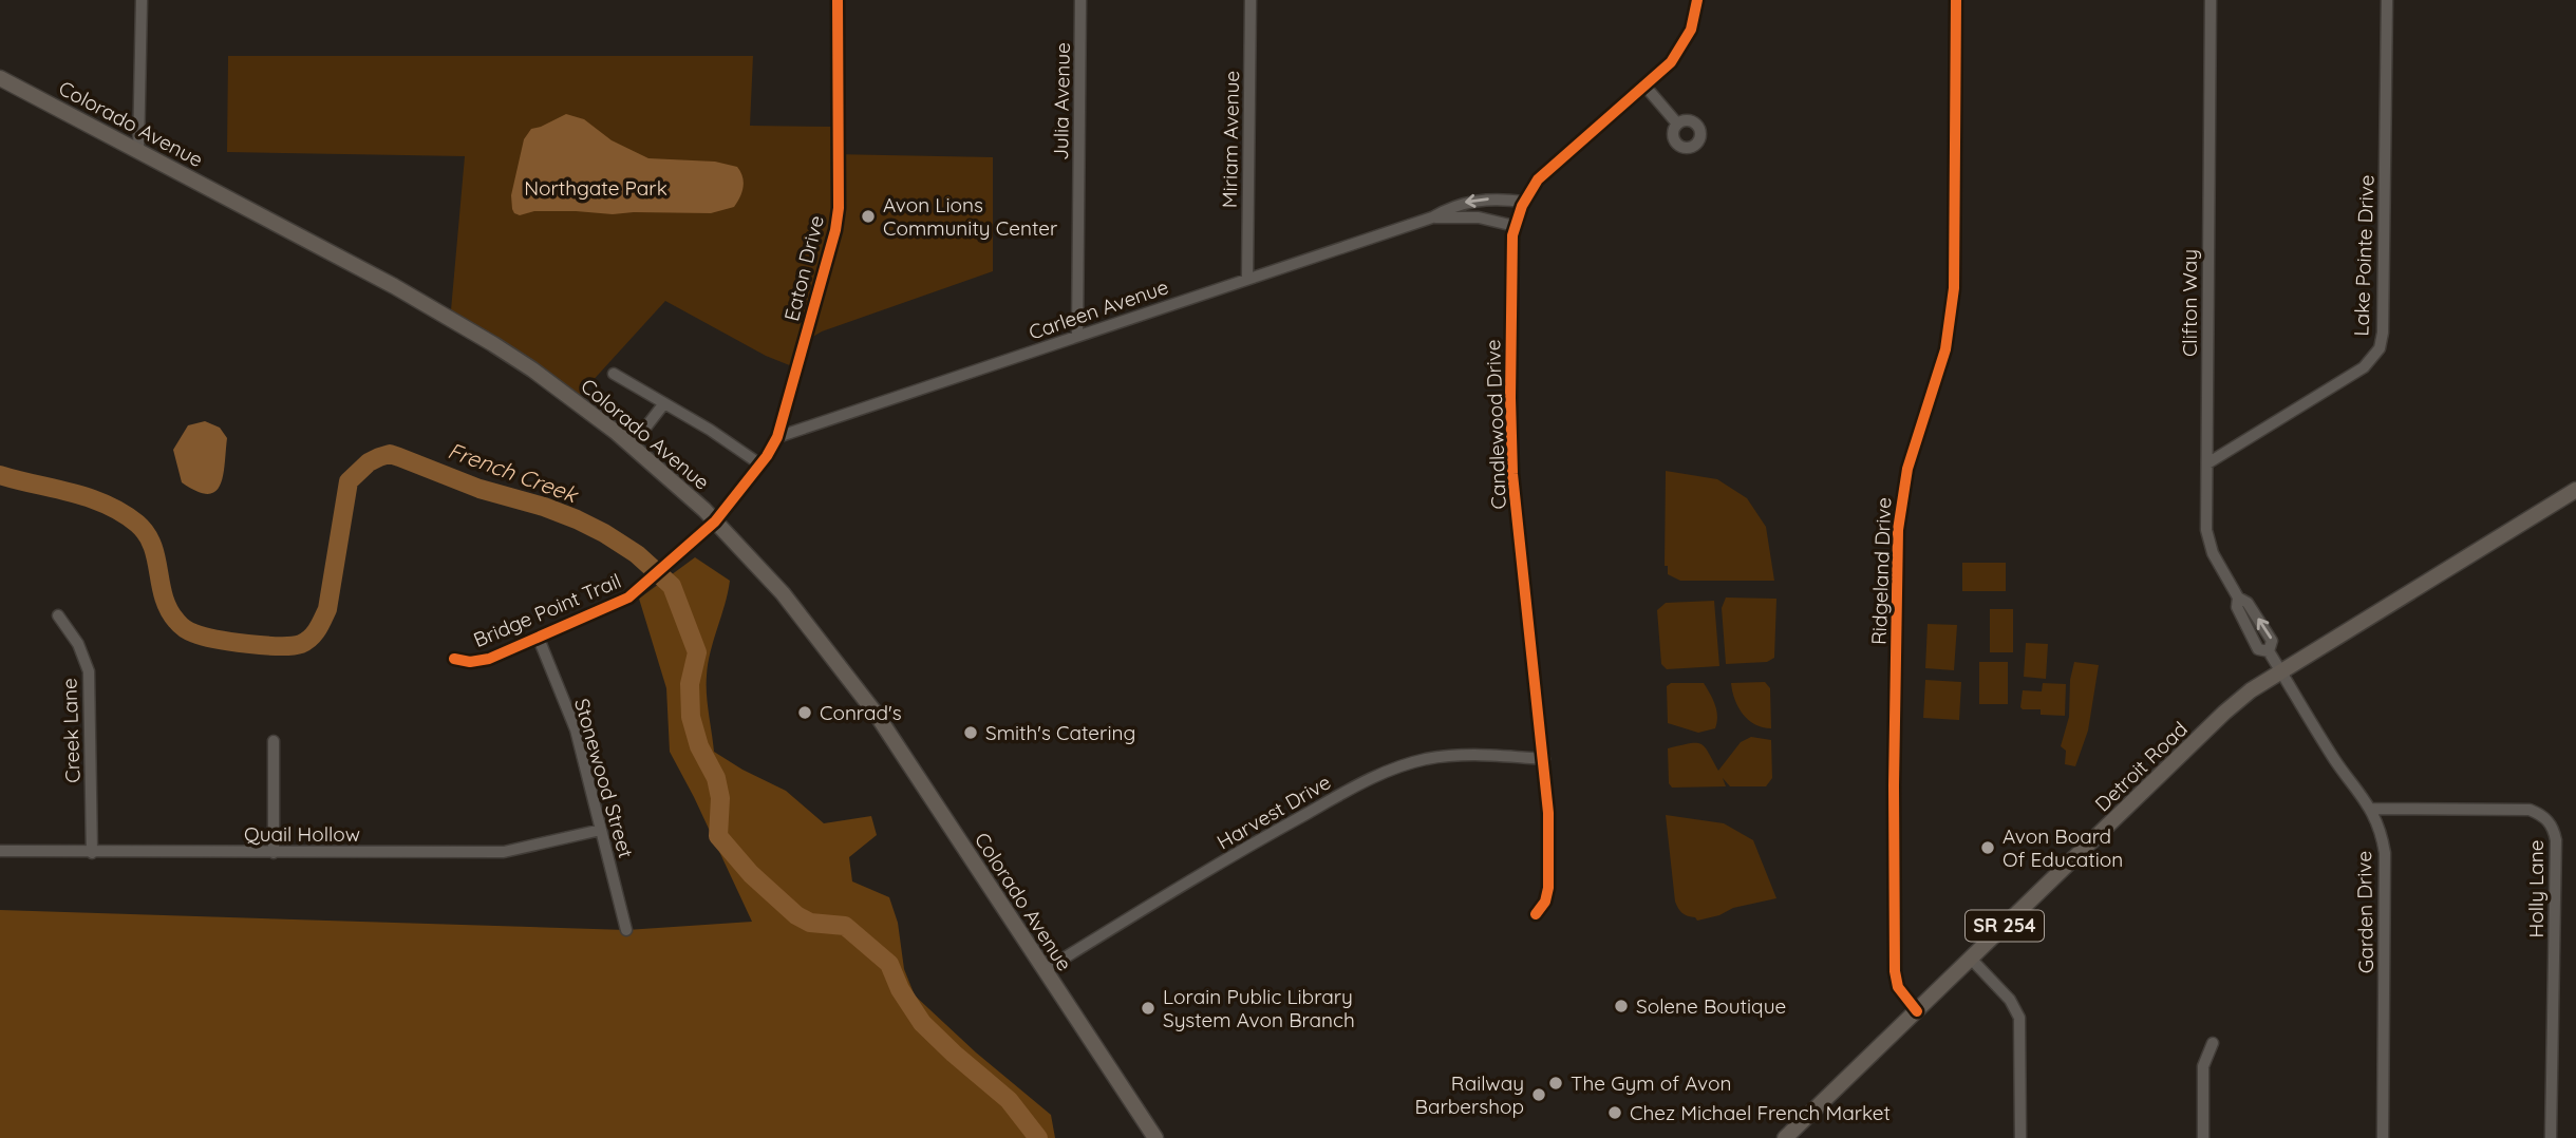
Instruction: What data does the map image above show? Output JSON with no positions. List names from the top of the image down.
{
  "streets": {
    "main road": ["Colorado Avenue", "Detroit Road", "SR 254"],
    "street": [
      "Julia Avenue",
      "Miriam Avenue",
      "Lake Pointe Drive",
      "Eaton Drive",
      "Clifton Way",
      "Carleen Avenue",
      "Candlewood Drive",
      "Ridgeland Drive",
      "Bridge Point Trail",
      "Creek Lane",
      "Stonewood Street",
      "Harvest Drive",
      "Quail Hollow",
      "Holly Lane",
      "Garden Drive"
    ]
  },
  "crossings": [
    ["Julia Avenue", "Carleen Avenue"],
    ["Colorado Avenue", "Eaton Drive"],
    ["Colorado Avenue", "Bridge Point Trail"],
    ["Colorado Avenue", "Harvest Drive"],
    ["Miriam Avenue", "Carleen Avenue"],
    ["Lake Pointe Drive", "Clifton Way"],
    ["Eaton Drive", "Carleen Avenue"],
    ["Eaton Drive", "Bridge Point Trail"],
    ["Clifton Way", "Detroit Road"],
    ["Clifton Way", "Garden Drive"],
    ["Carleen Avenue", "Candlewood Drive"],
    ["Candlewood Drive", "Harvest Drive"],
    ["Ridgeland Drive", "Detroit Road"],
    ["Bridge Point Trail", "Stonewood Street"],
    ["Creek Lane", "Quail Hollow"],
    ["Detroit Road", "Garden Drive"],
    ["Stonewood Street", "Quail Hollow"],
    ["Holly Lane", "Garden Drive"]
  ],
  "water": ["French Creek"],
  "parks": ["Northgate Park"],
  "places": [
    "Avon Lions Community Center",
    "Conrad's",
    "Smith's Catering",
    "Avon Board Of Education",
    "Solene Boutique",
    "Lorain Public Library System Avon Branch",
    "The Gym of Avon",
    "Railway Barbershop",
    "Chez Michael French Market"
  ]
}
